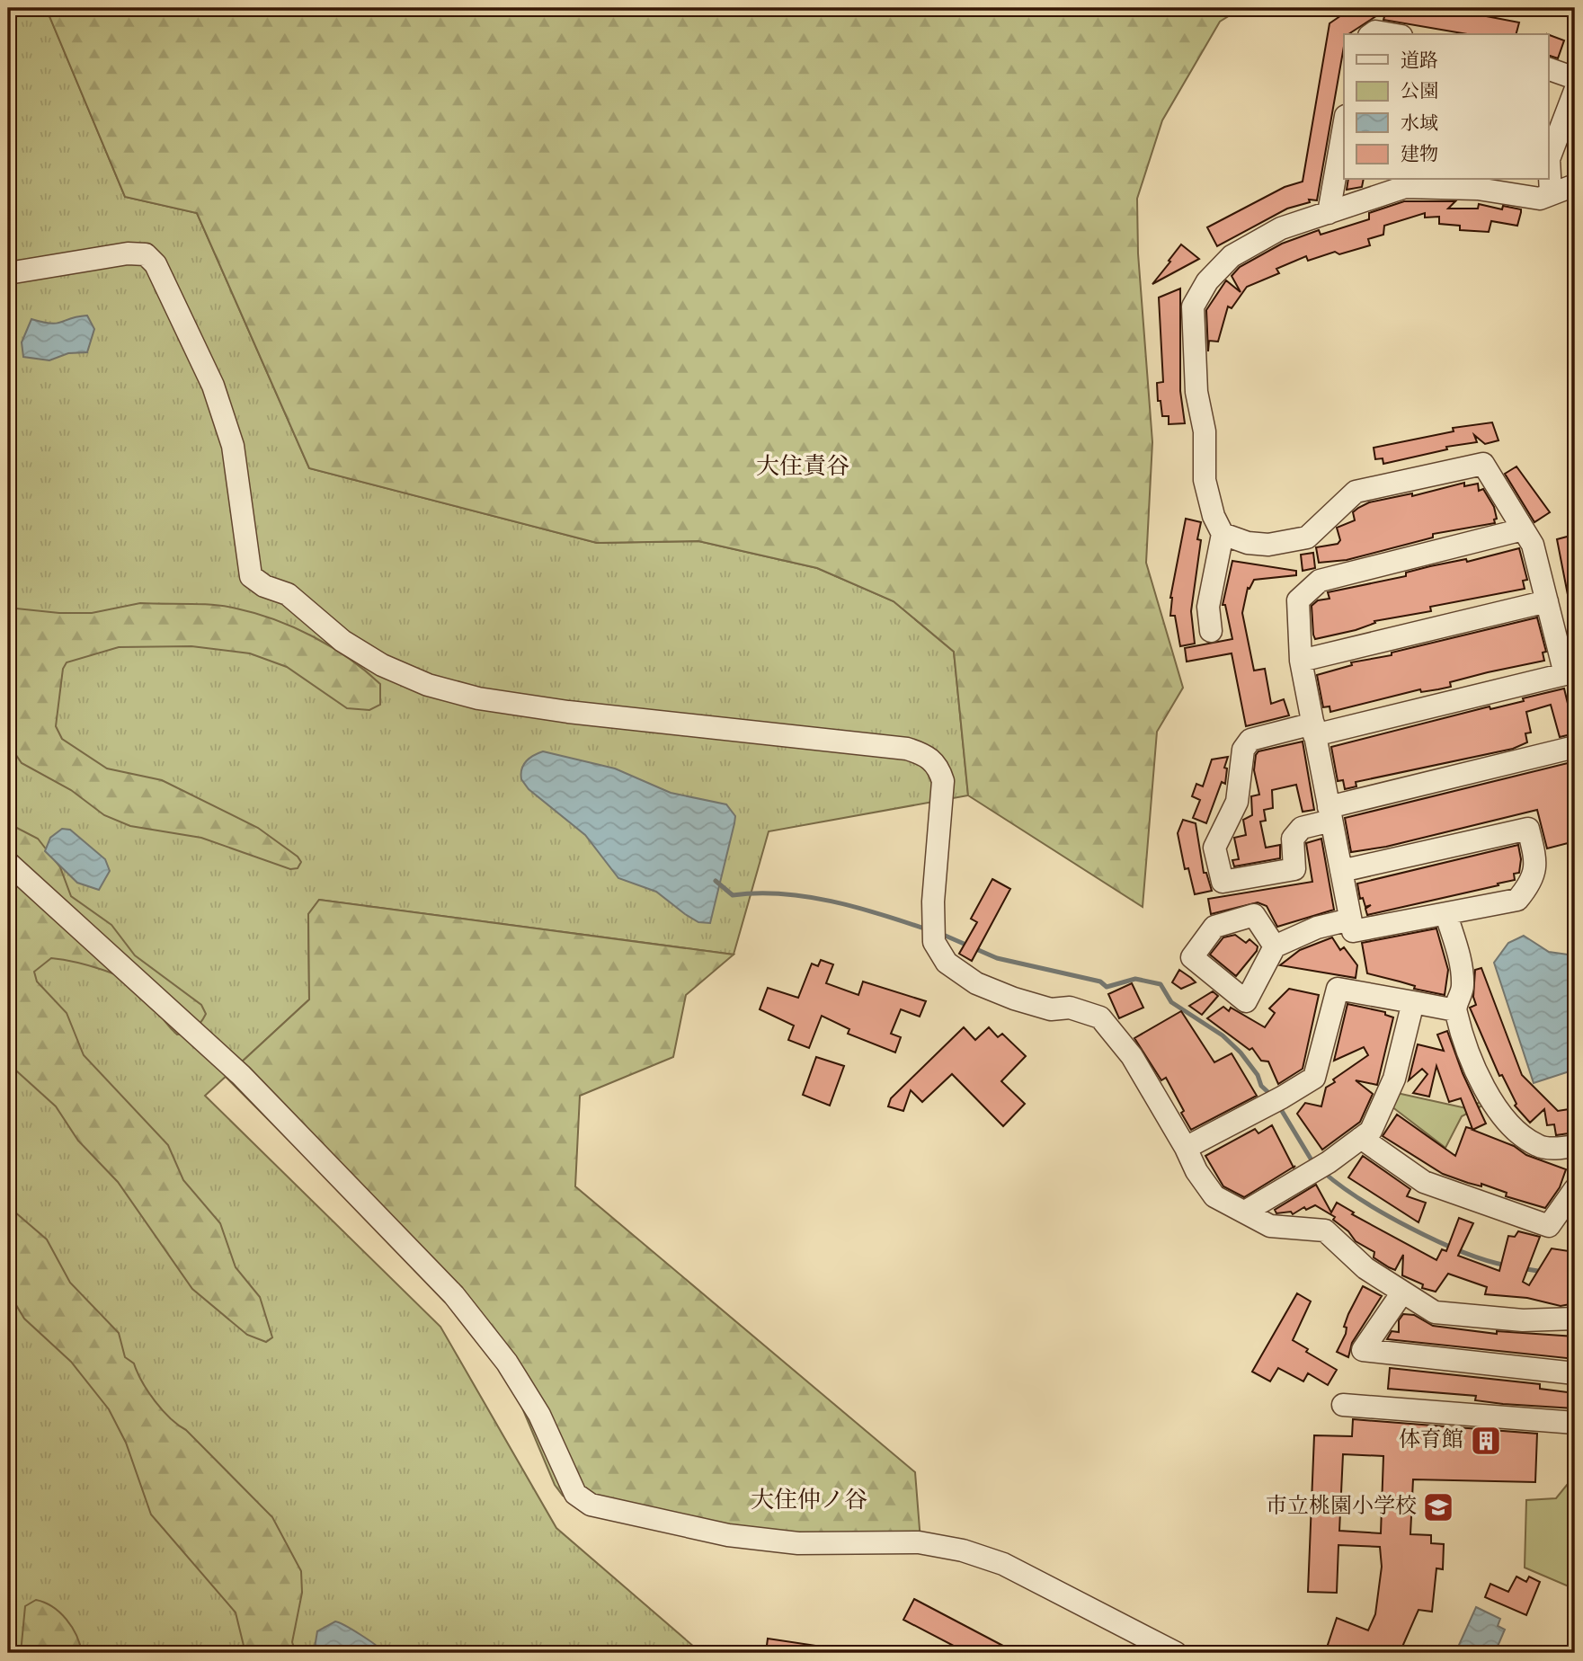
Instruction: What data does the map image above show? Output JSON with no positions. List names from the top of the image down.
{
  "districts": ["大住責谷", "大住仲ノ谷"],
  "places": {
    "building": ["体育館"],
    "school or university": ["市立桃園小学校"]
  },
  "legend": [
    "道路",
    "公園",
    "水域",
    "建物"
  ]
}
